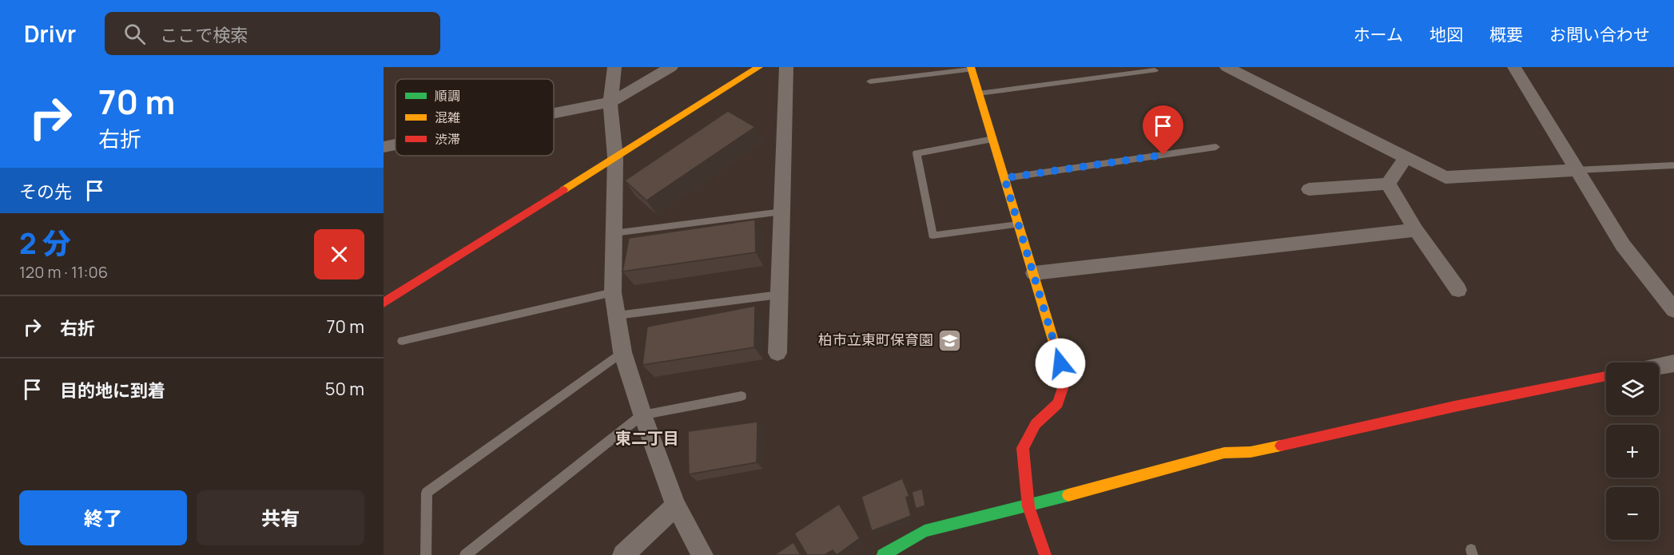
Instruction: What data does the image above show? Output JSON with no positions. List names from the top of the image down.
{
  "districts": ["東二丁目"],
  "places": {
    "school or university": ["柏市立東町保育園"]
  },
  "legend": ["順調", "混雑", "渋滞"],
  "page": {
    "header": "Drivr",
    "search": "ここで検索",
    "nav": [
      "ホーム",
      "地図",
      "概要",
      "お問い合わせ"
    ],
    "turn": ["70 m", "右折"],
    "then": "その先",
    "heading": ["2 分", "120 m · 11:06"],
    "list": [
      {
        "name": "右折",
        "value": "70 m"
      },
      {
        "name": "目的地に到着",
        "value": "50 m"
      }
    ],
    "map_buttons": ["+", "−"],
    "buttons": ["終了", "共有"]
  }
}
